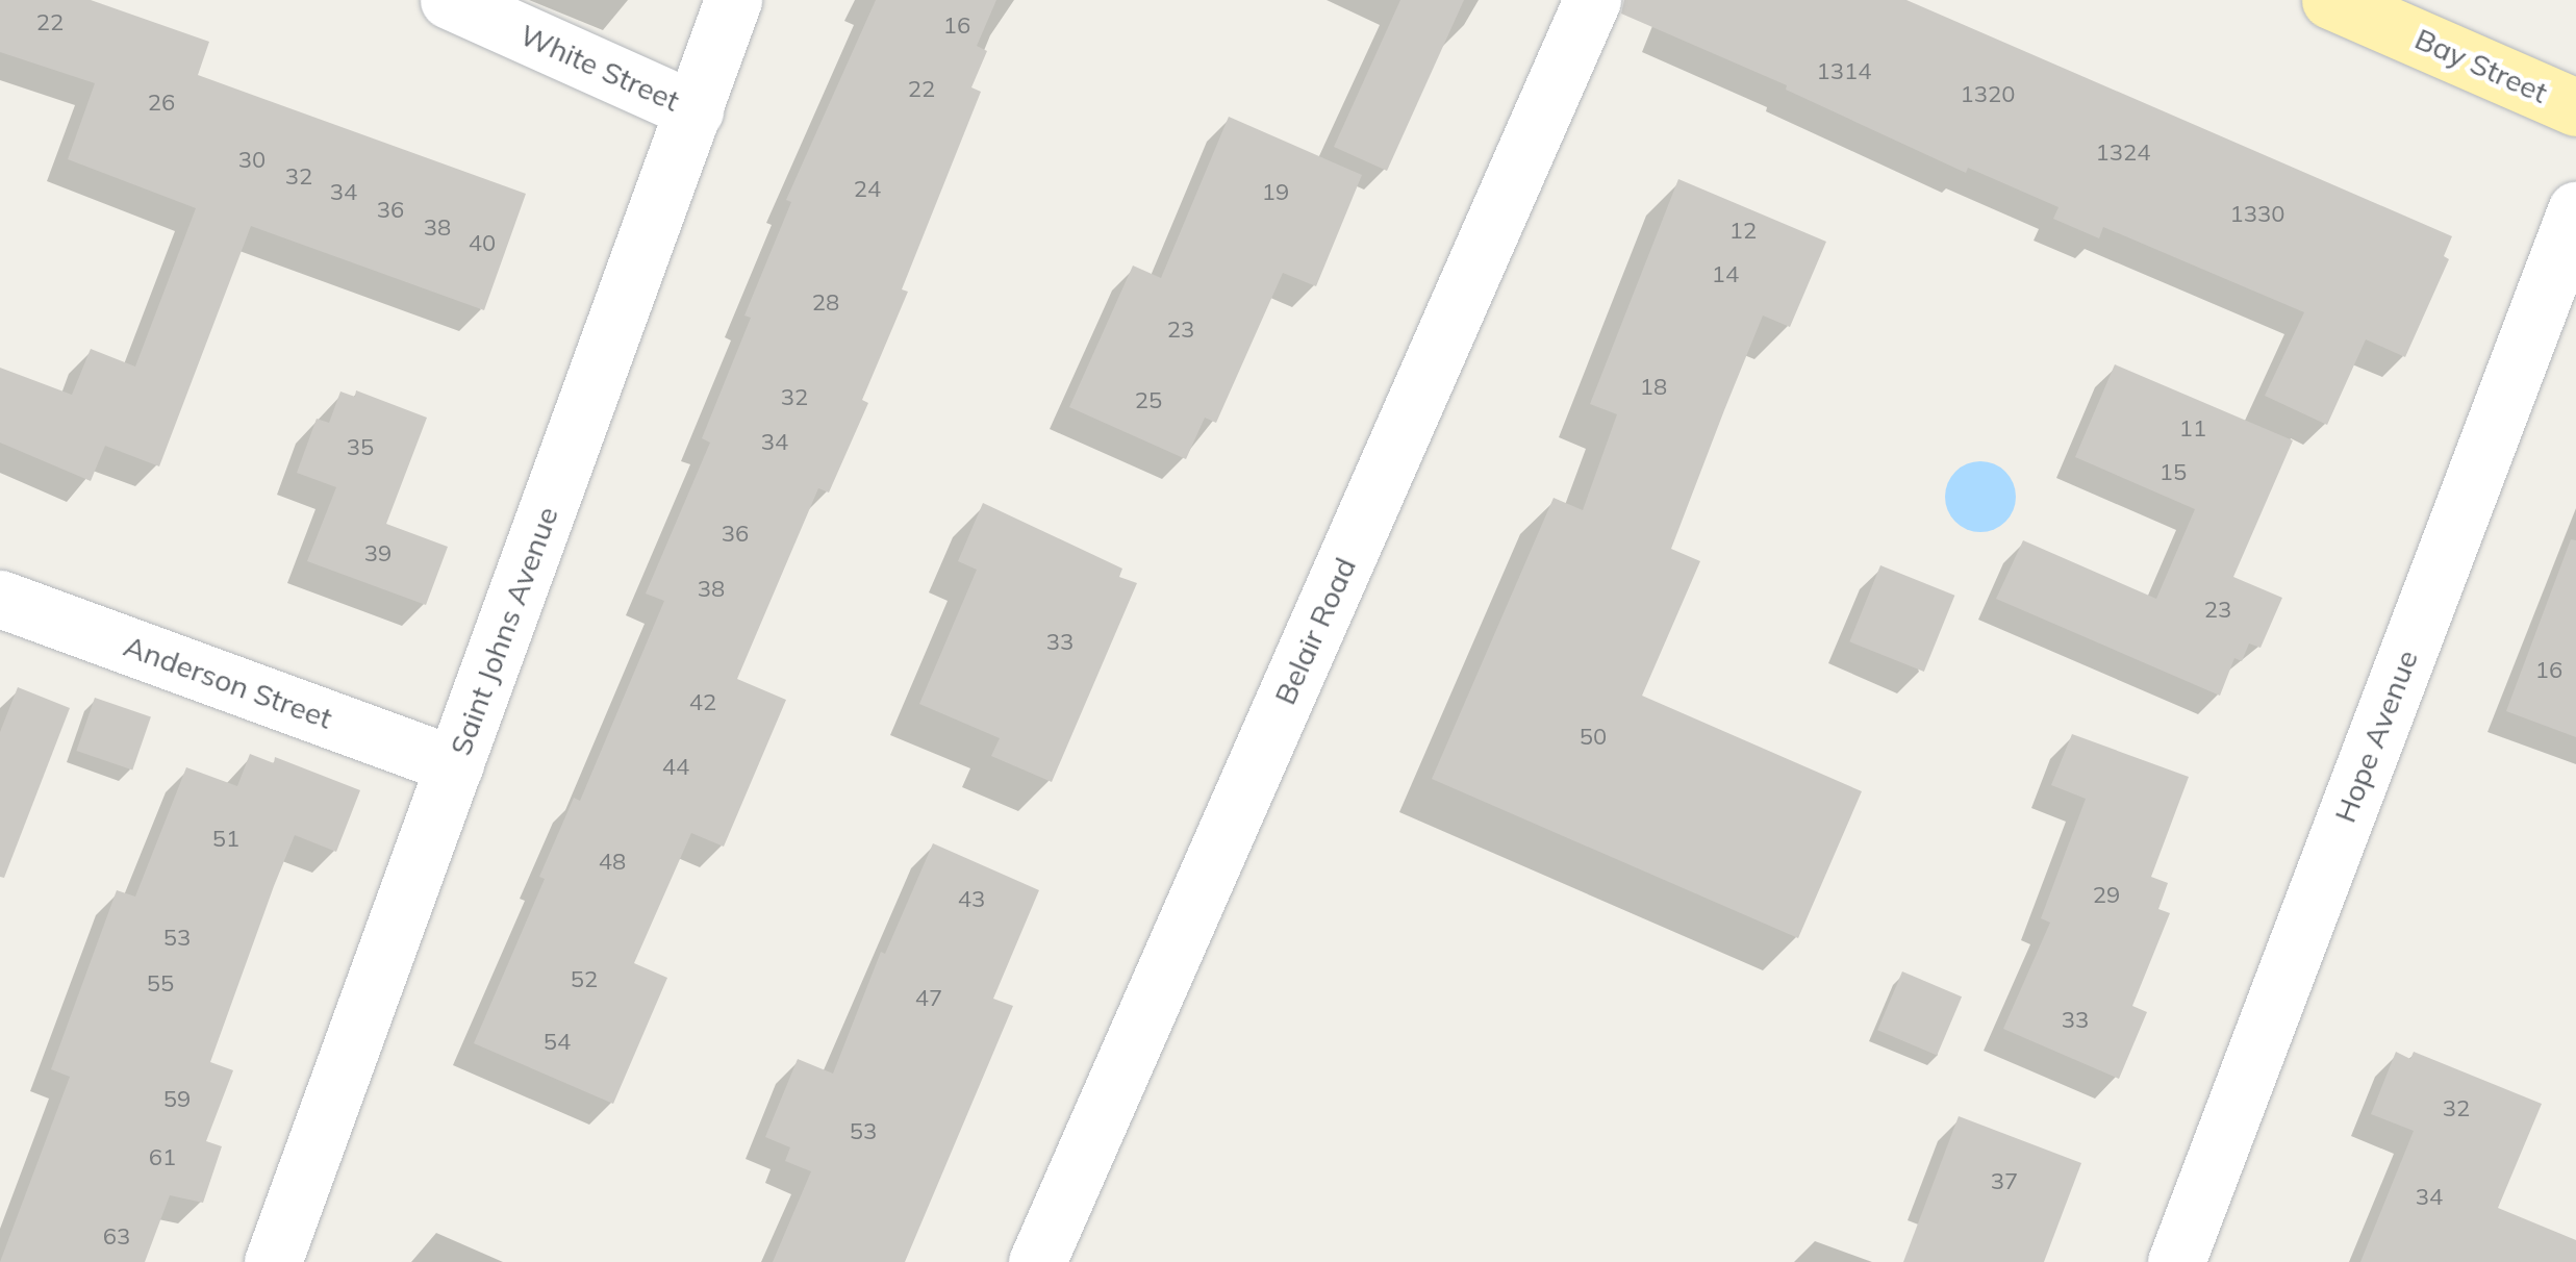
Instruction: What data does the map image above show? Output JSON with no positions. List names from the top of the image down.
{
  "streets": {
    "main road": ["Bay Street"],
    "street": [
      "White Street",
      "Saint Johns Avenue",
      "Belair Road",
      "Anderson Street",
      "Hope Avenue"
    ]
  },
  "crossings": [
    ["White Street", "Saint Johns Avenue"],
    ["Saint Johns Avenue", "Anderson Street"]
  ],
  "house_numbers": [
    "22",
    "16",
    "1314",
    "22",
    "1320",
    "26",
    "1324",
    "30",
    "32",
    "24",
    "34",
    "19",
    "36",
    "1330",
    "38",
    "12",
    "40",
    "14",
    "28",
    "23",
    "18",
    "32",
    "25",
    "11",
    "34",
    "35",
    "15",
    "36",
    "39",
    "38",
    "23",
    "33",
    "16",
    "42",
    "50",
    "44",
    "51",
    "48",
    "29",
    "43",
    "53",
    "52",
    "55",
    "47",
    "33",
    "54",
    "59",
    "32",
    "53",
    "61",
    "37",
    "34",
    "63"
  ]
}
